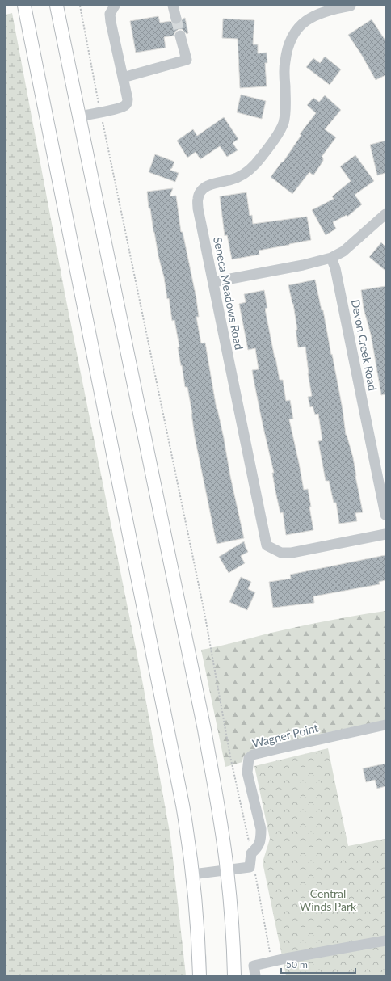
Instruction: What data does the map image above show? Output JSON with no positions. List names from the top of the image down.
{
  "streets": {
    "street": ["Seneca Meadows Road", "Devon Creek Road", "Wagner Point"]
  },
  "parks": ["Central Winds Park"],
  "scale_bar": "50 m"
}
